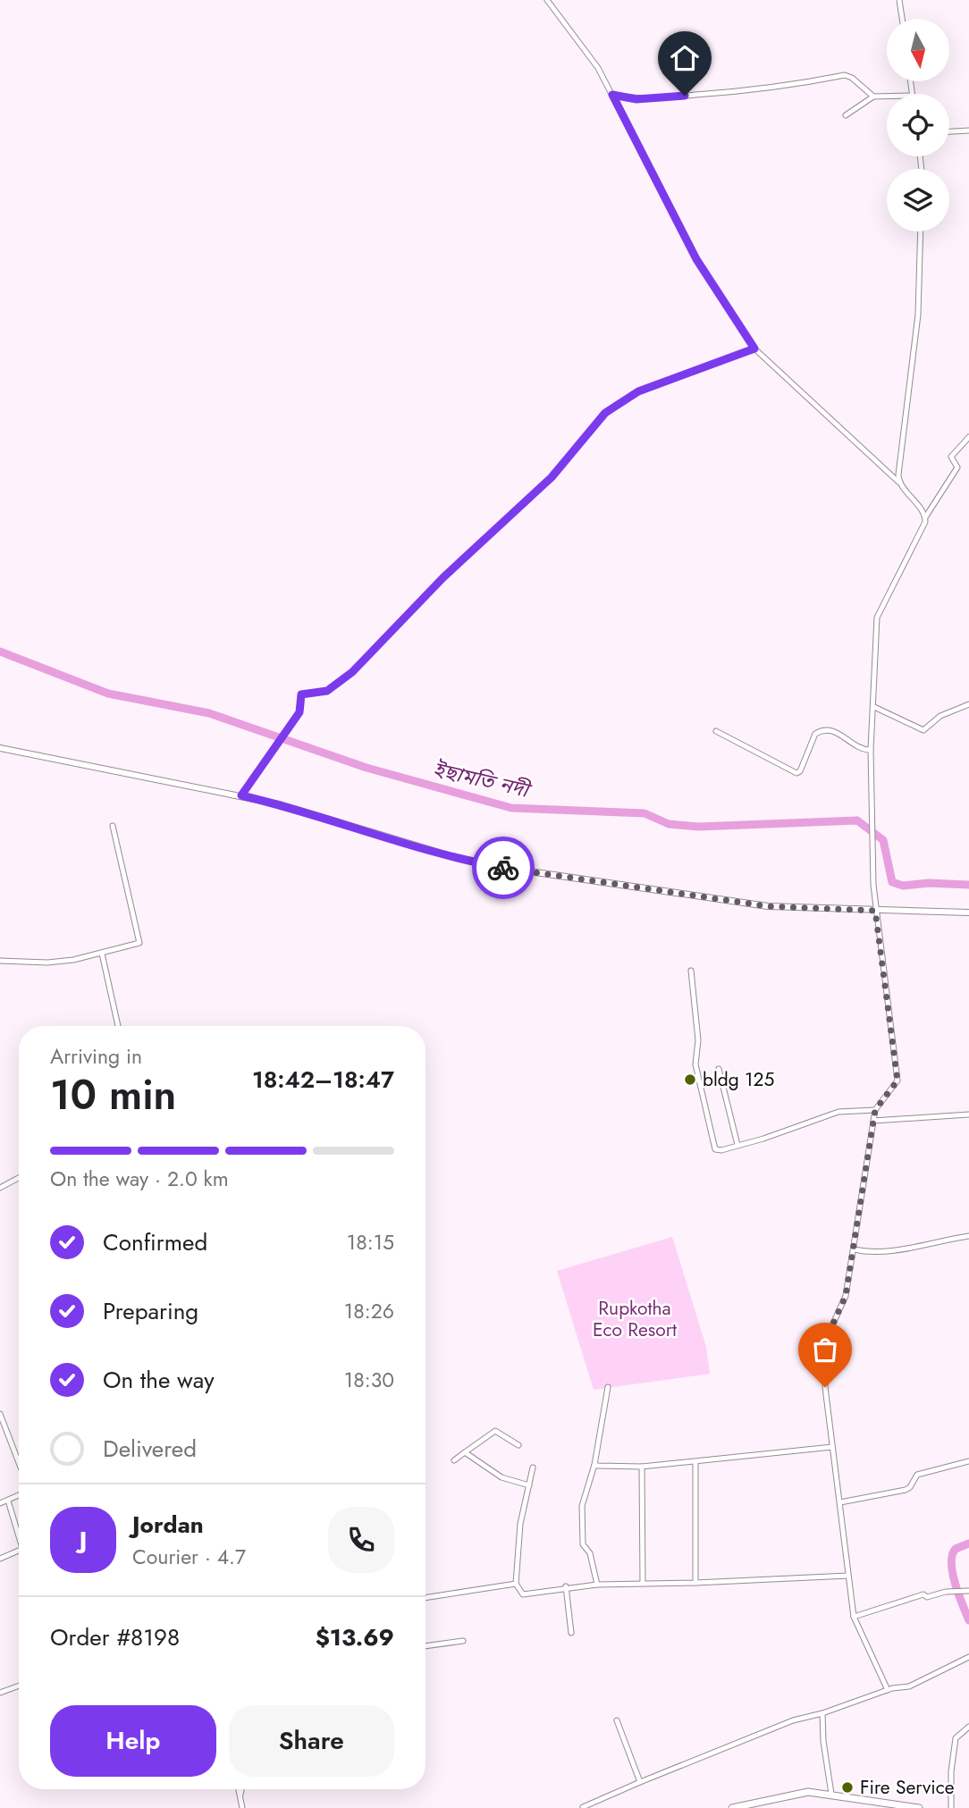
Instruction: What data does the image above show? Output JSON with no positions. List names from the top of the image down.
{
  "water": ["ইছামতি নদী"],
  "parks": ["Rupkotha Eco Resort"],
  "places": ["bldg 125", "Fire Service"],
  "north": "bottom",
  "page": {
    "heading": ["10 min", "Arriving in", "18:42–18:47"],
    "panel": [
      "Jordan",
      "Courier · 4.7",
      "Order #8198",
      "$13.69"
    ],
    "bar": "On the way · 2.0 km",
    "list": [
      ["Confirmed", "18:15"],
      ["Preparing", "18:26"],
      ["On the way", "18:30"],
      "Delivered"
    ],
    "round": "J",
    "buttons": ["Help", "Share"]
  }
}
